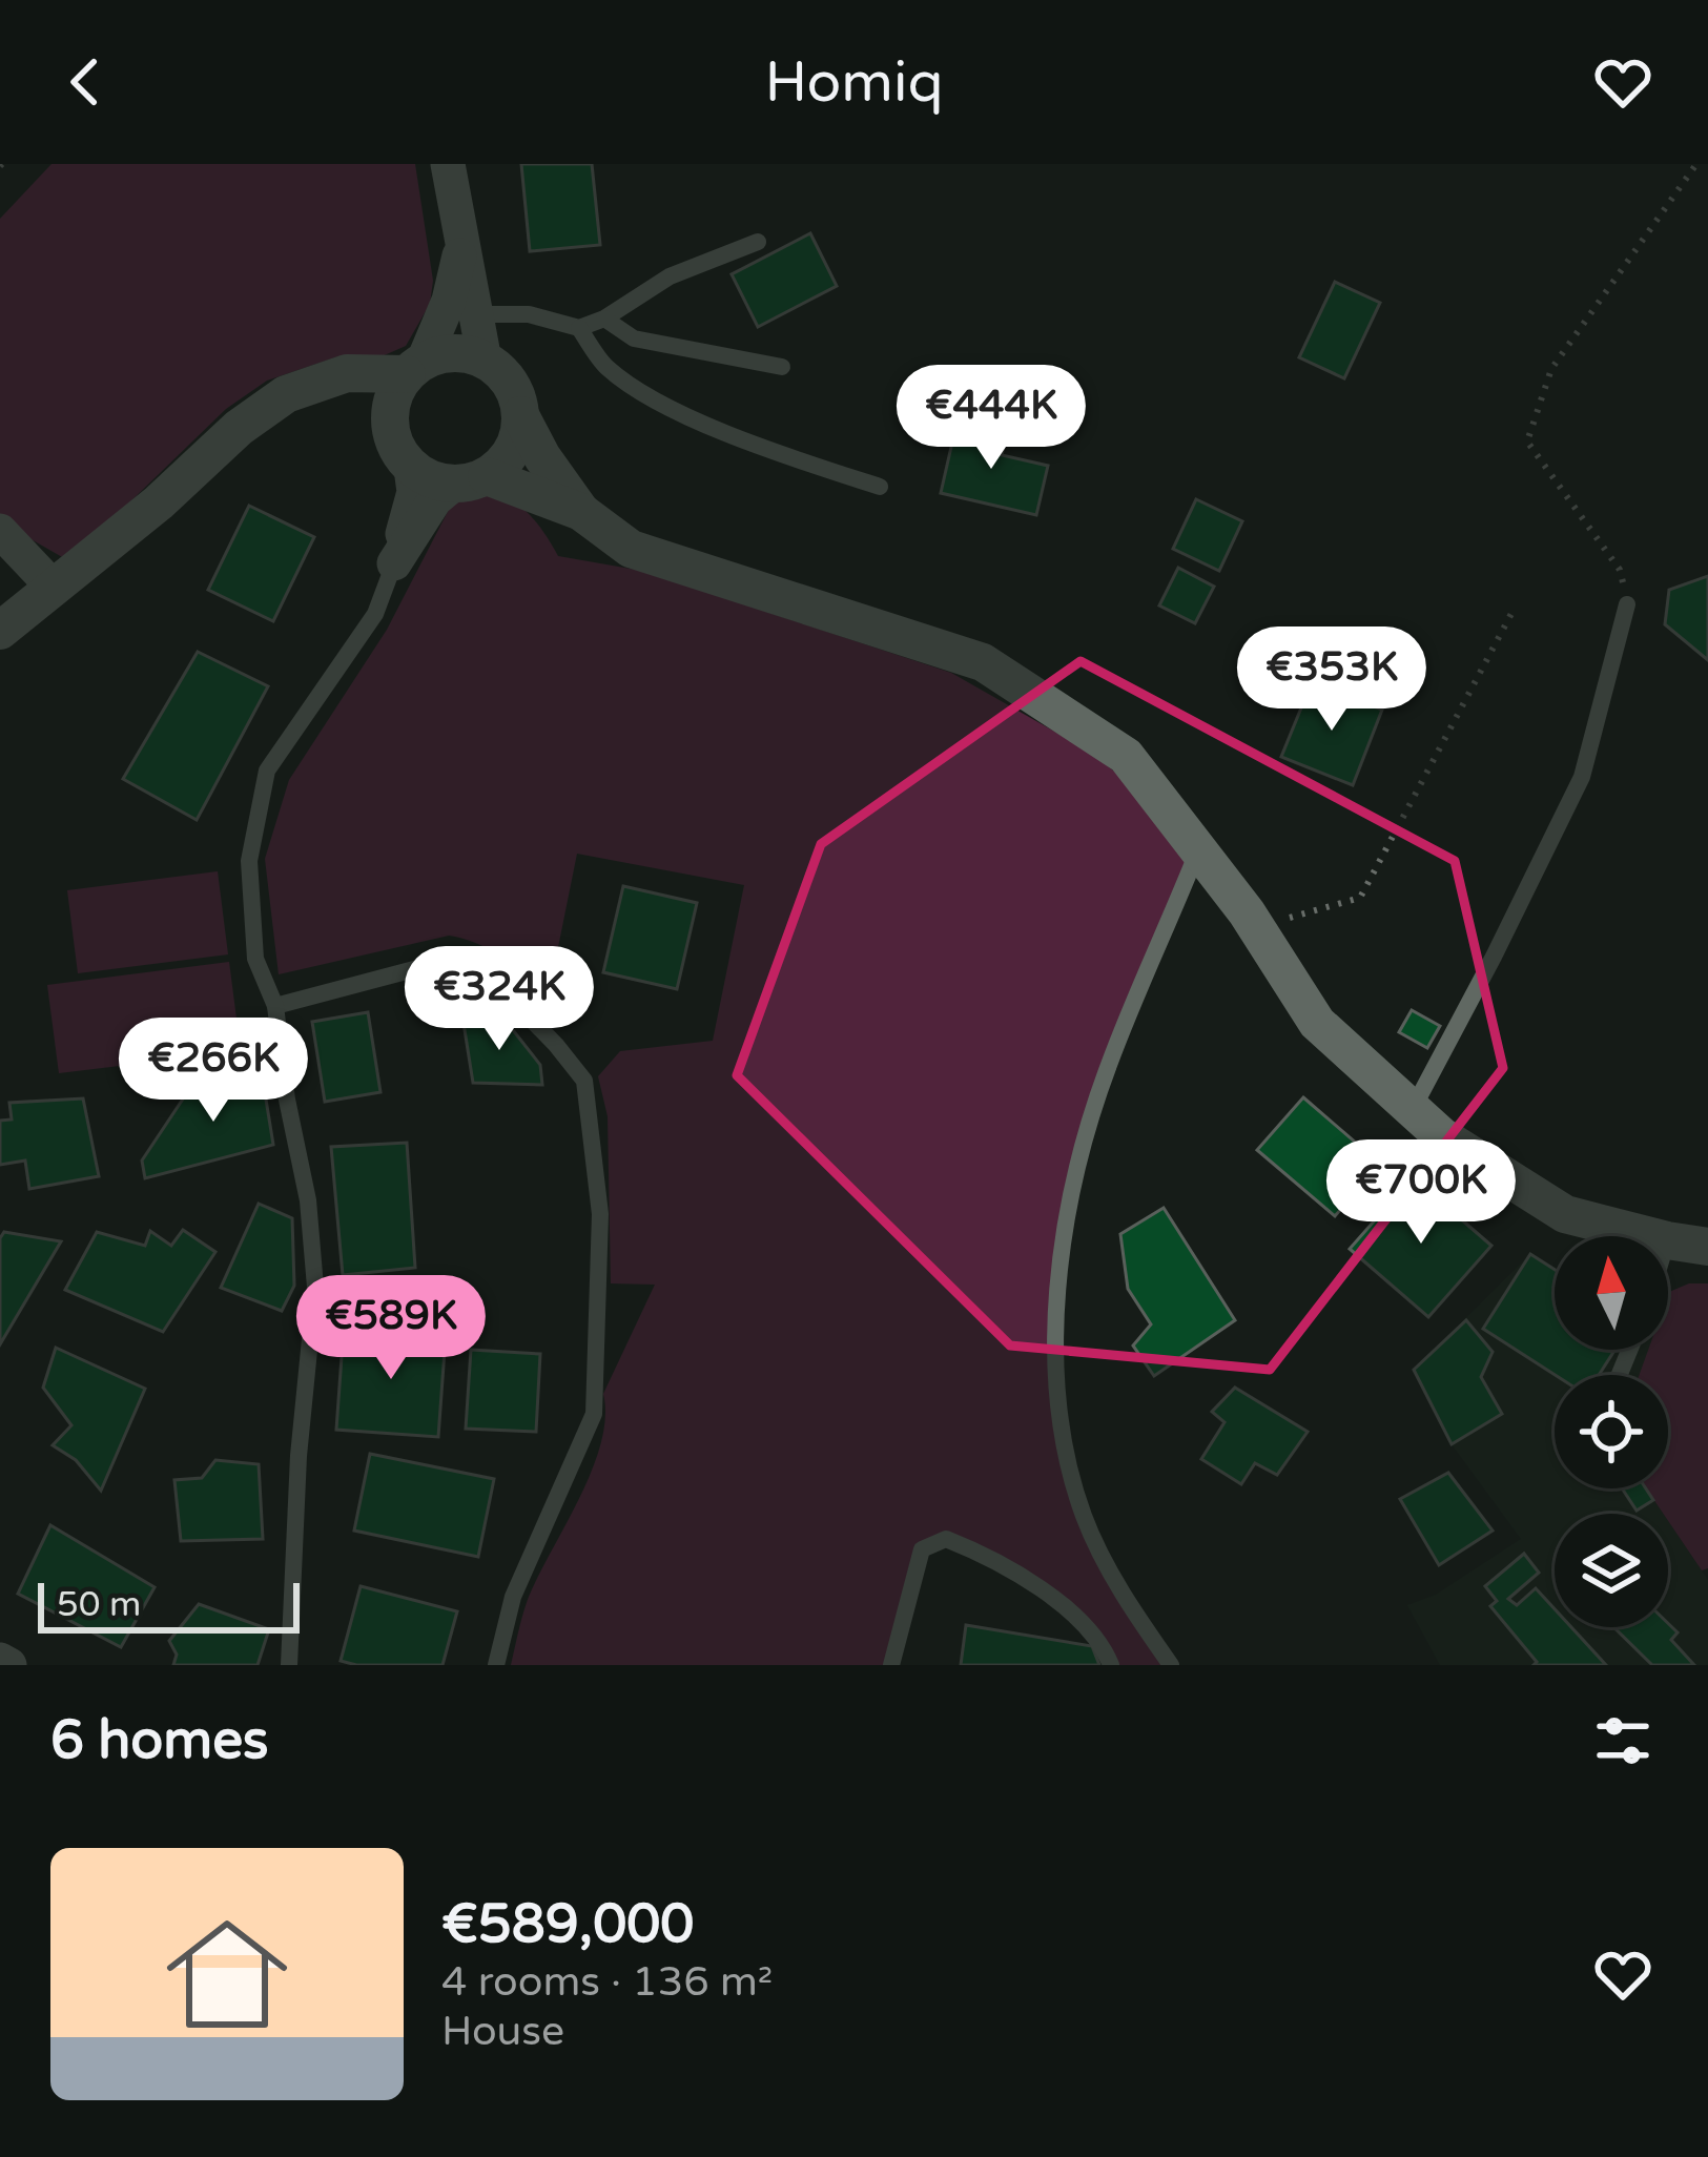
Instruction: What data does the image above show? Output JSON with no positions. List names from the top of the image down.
{
  "scale_bar": "50 m",
  "north": "top",
  "page": {
    "header": "Homiq",
    "price": [
      "€444K",
      "€353K",
      "€324K",
      "€266K",
      "€700K",
      "€589K"
    ],
    "scale": "50 m",
    "heading": "6 homes",
    "list": [
      {
        "name": "€589,000",
        "note": "4 rooms · 136 m² · House"
      }
    ]
  }
}
